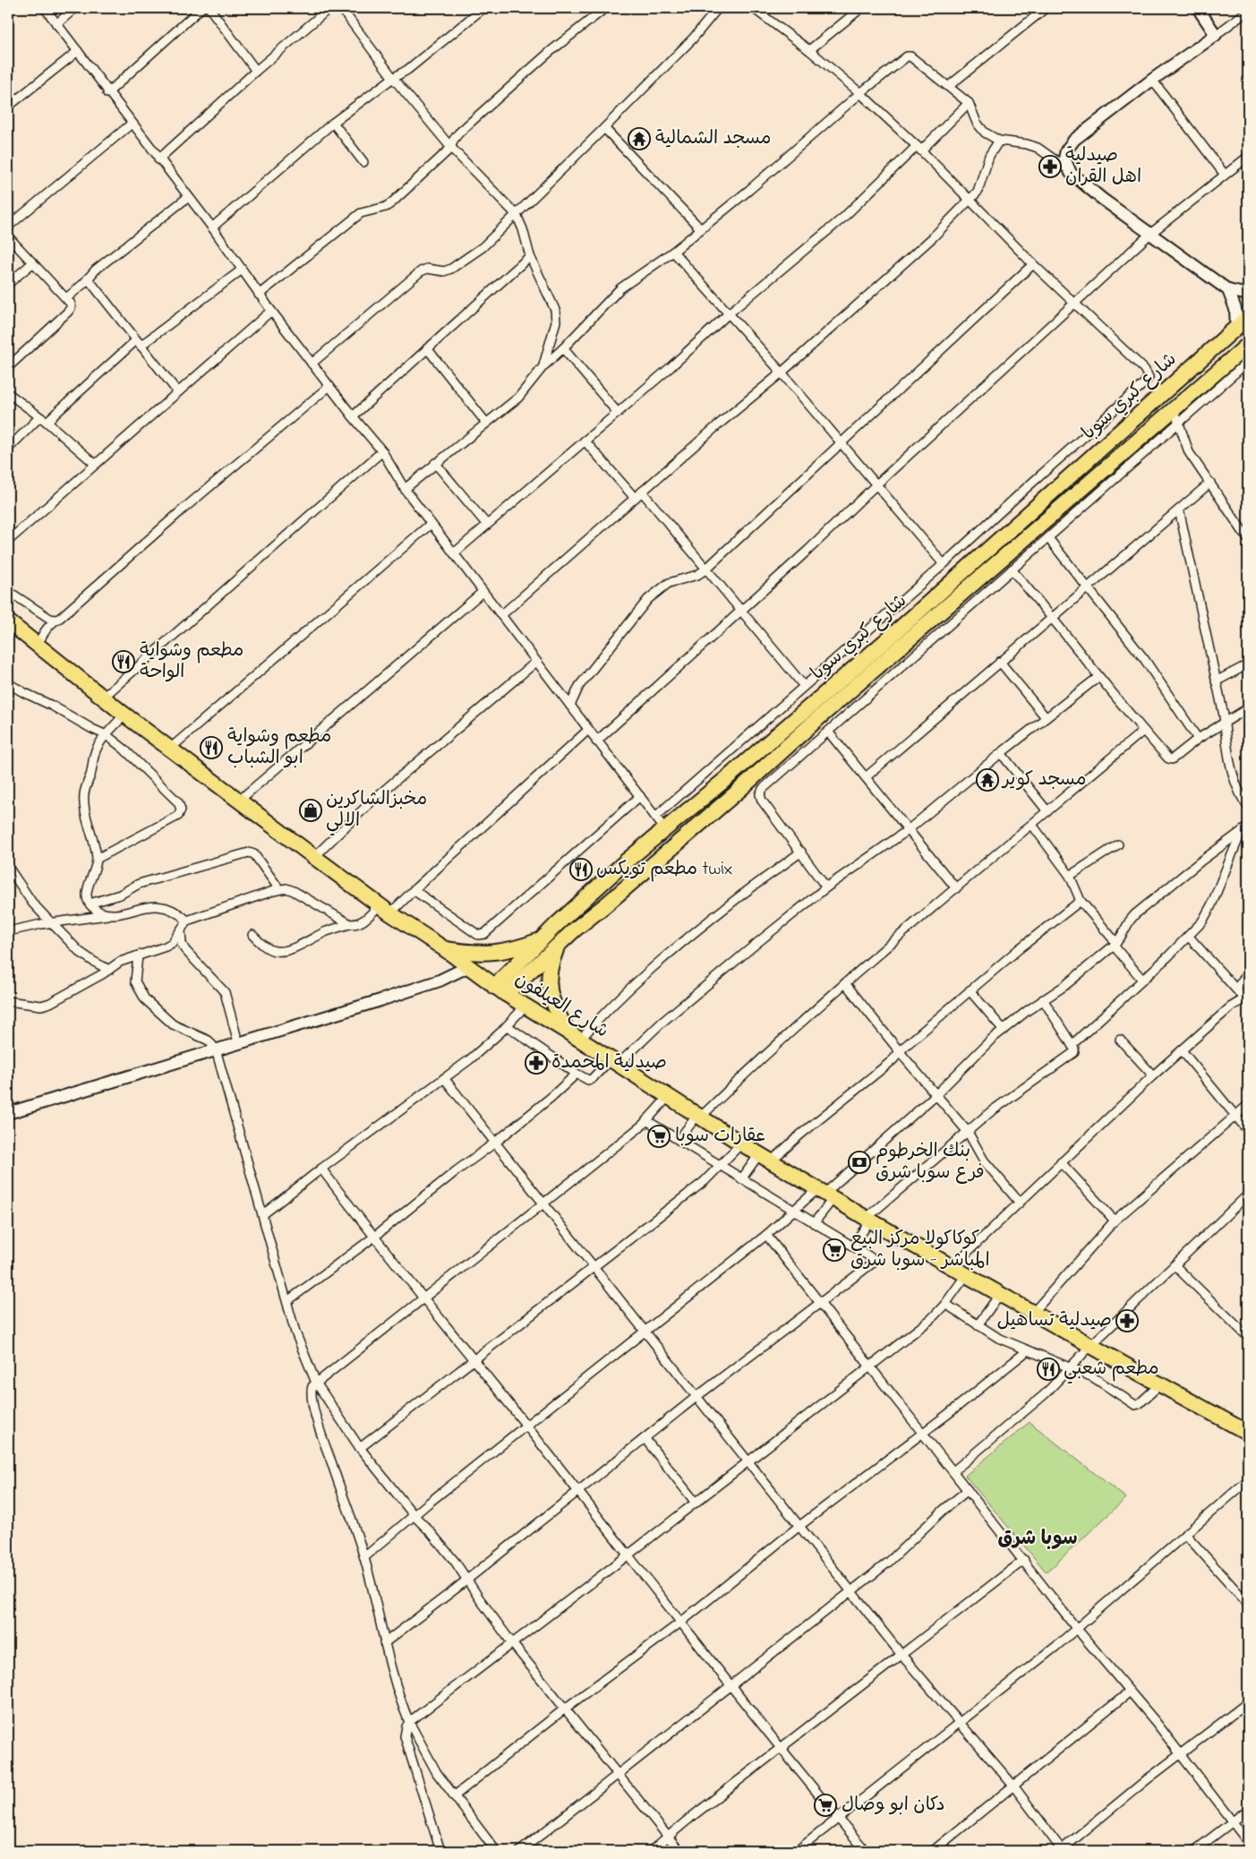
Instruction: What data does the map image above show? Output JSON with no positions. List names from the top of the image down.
{
  "streets": {
    "highway": ["شارع كبري سوبا", "شارع العيلفون"]
  },
  "crossings": [
    ["شارع كبري سوبا", "شارع العيلفون"]
  ],
  "districts": ["سوبا شرق"],
  "places": {
    "temple": ["مسجد الشمالية", "مسجد كوير"],
    "pharmacy": ["صيدلية اهل القران", "صيدلية المحمدة", "صيدلية تساهيل"],
    "restaurant": [
      "مطعم وشواية الواحة",
      "مطعم وشواية ابو الشباب",
      "مطعم تويكس twix",
      "مطعم شعبي"
    ],
    "shop": ["مخبزالشاكرين الالي"],
    "supermarket": ["عقارات سوبا", "كوكاكولا مركز البيع المباشر - سوبا شرق", "دكان ابو وصال"],
    "bank": ["بنك الخرطوم فرع سوبا شرق"]
  }
}
